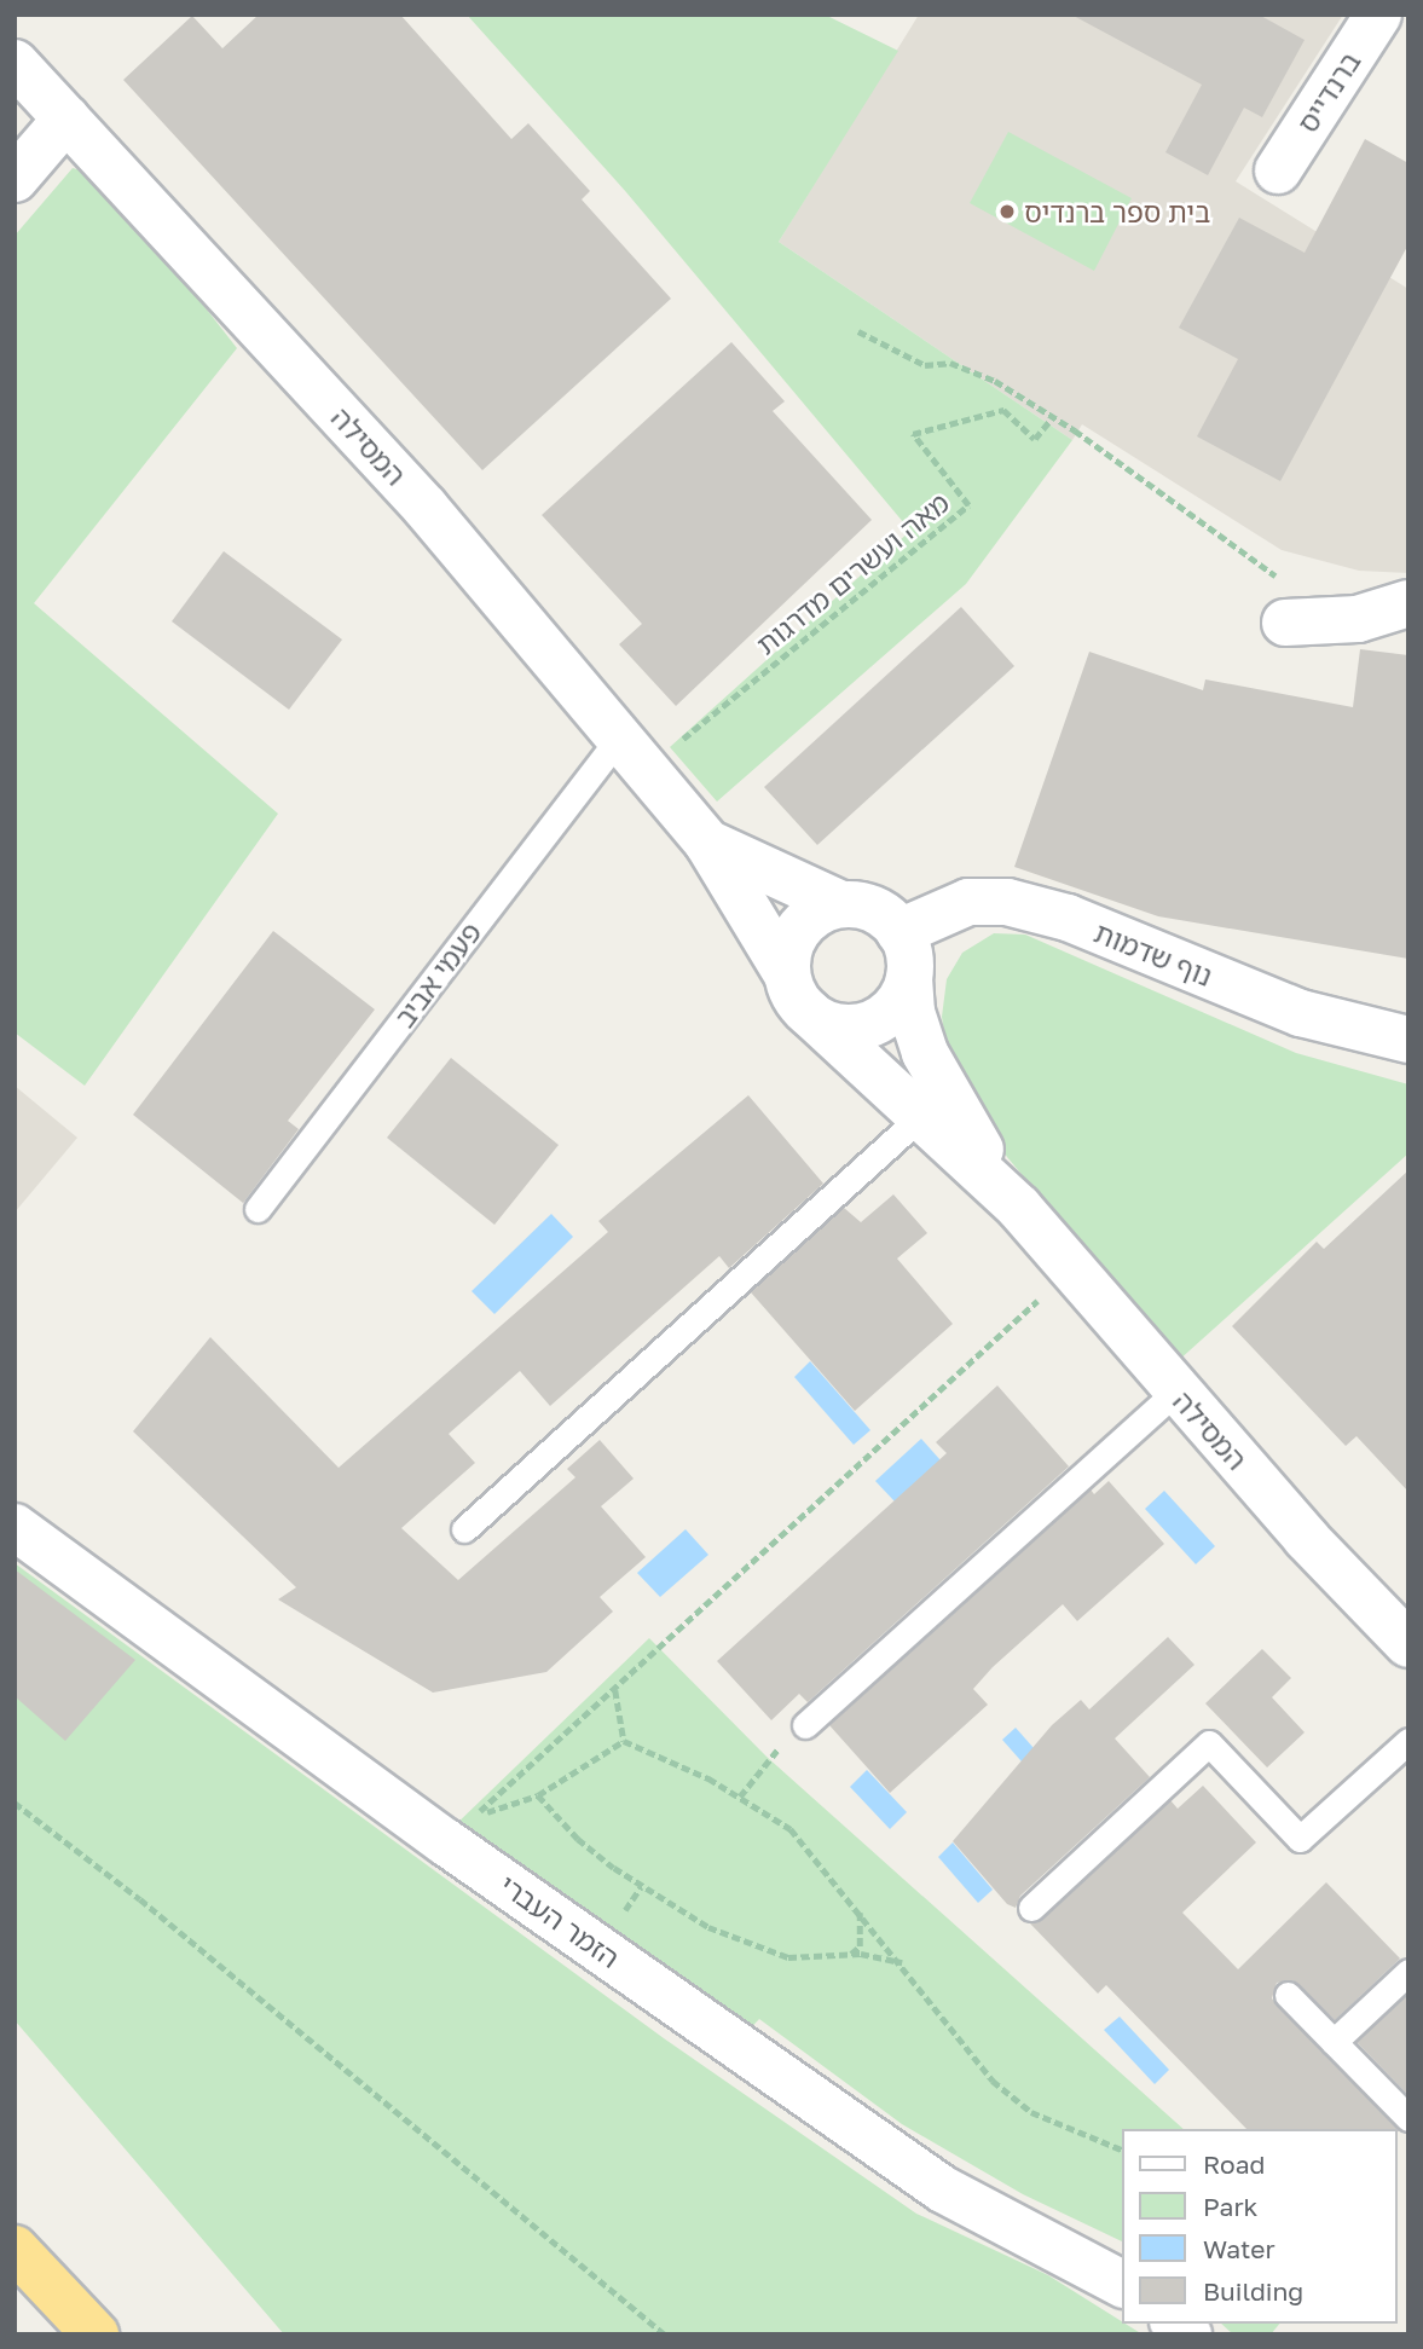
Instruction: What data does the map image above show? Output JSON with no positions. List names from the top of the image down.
{
  "streets": {
    "street": [
      "ברנדייס",
      "המסילה",
      "נוף שדמות",
      "הזמר העברי"
    ],
    "lane": ["פעמי אביב"],
    "path": ["מאה ועשרים מדרגות"]
  },
  "crossings": [
    ["המסילה", "מאה ועשרים מדרגות"],
    ["המסילה", "נוף שדמות"],
    ["המסילה", "פעמי אביב"],
    ["מאה ועשרים מדרגות", "פעמי אביב"]
  ],
  "places": ["בית ספר ברנדיס"],
  "legend": [
    "Road",
    "Park",
    "Water",
    "Building"
  ]
}
